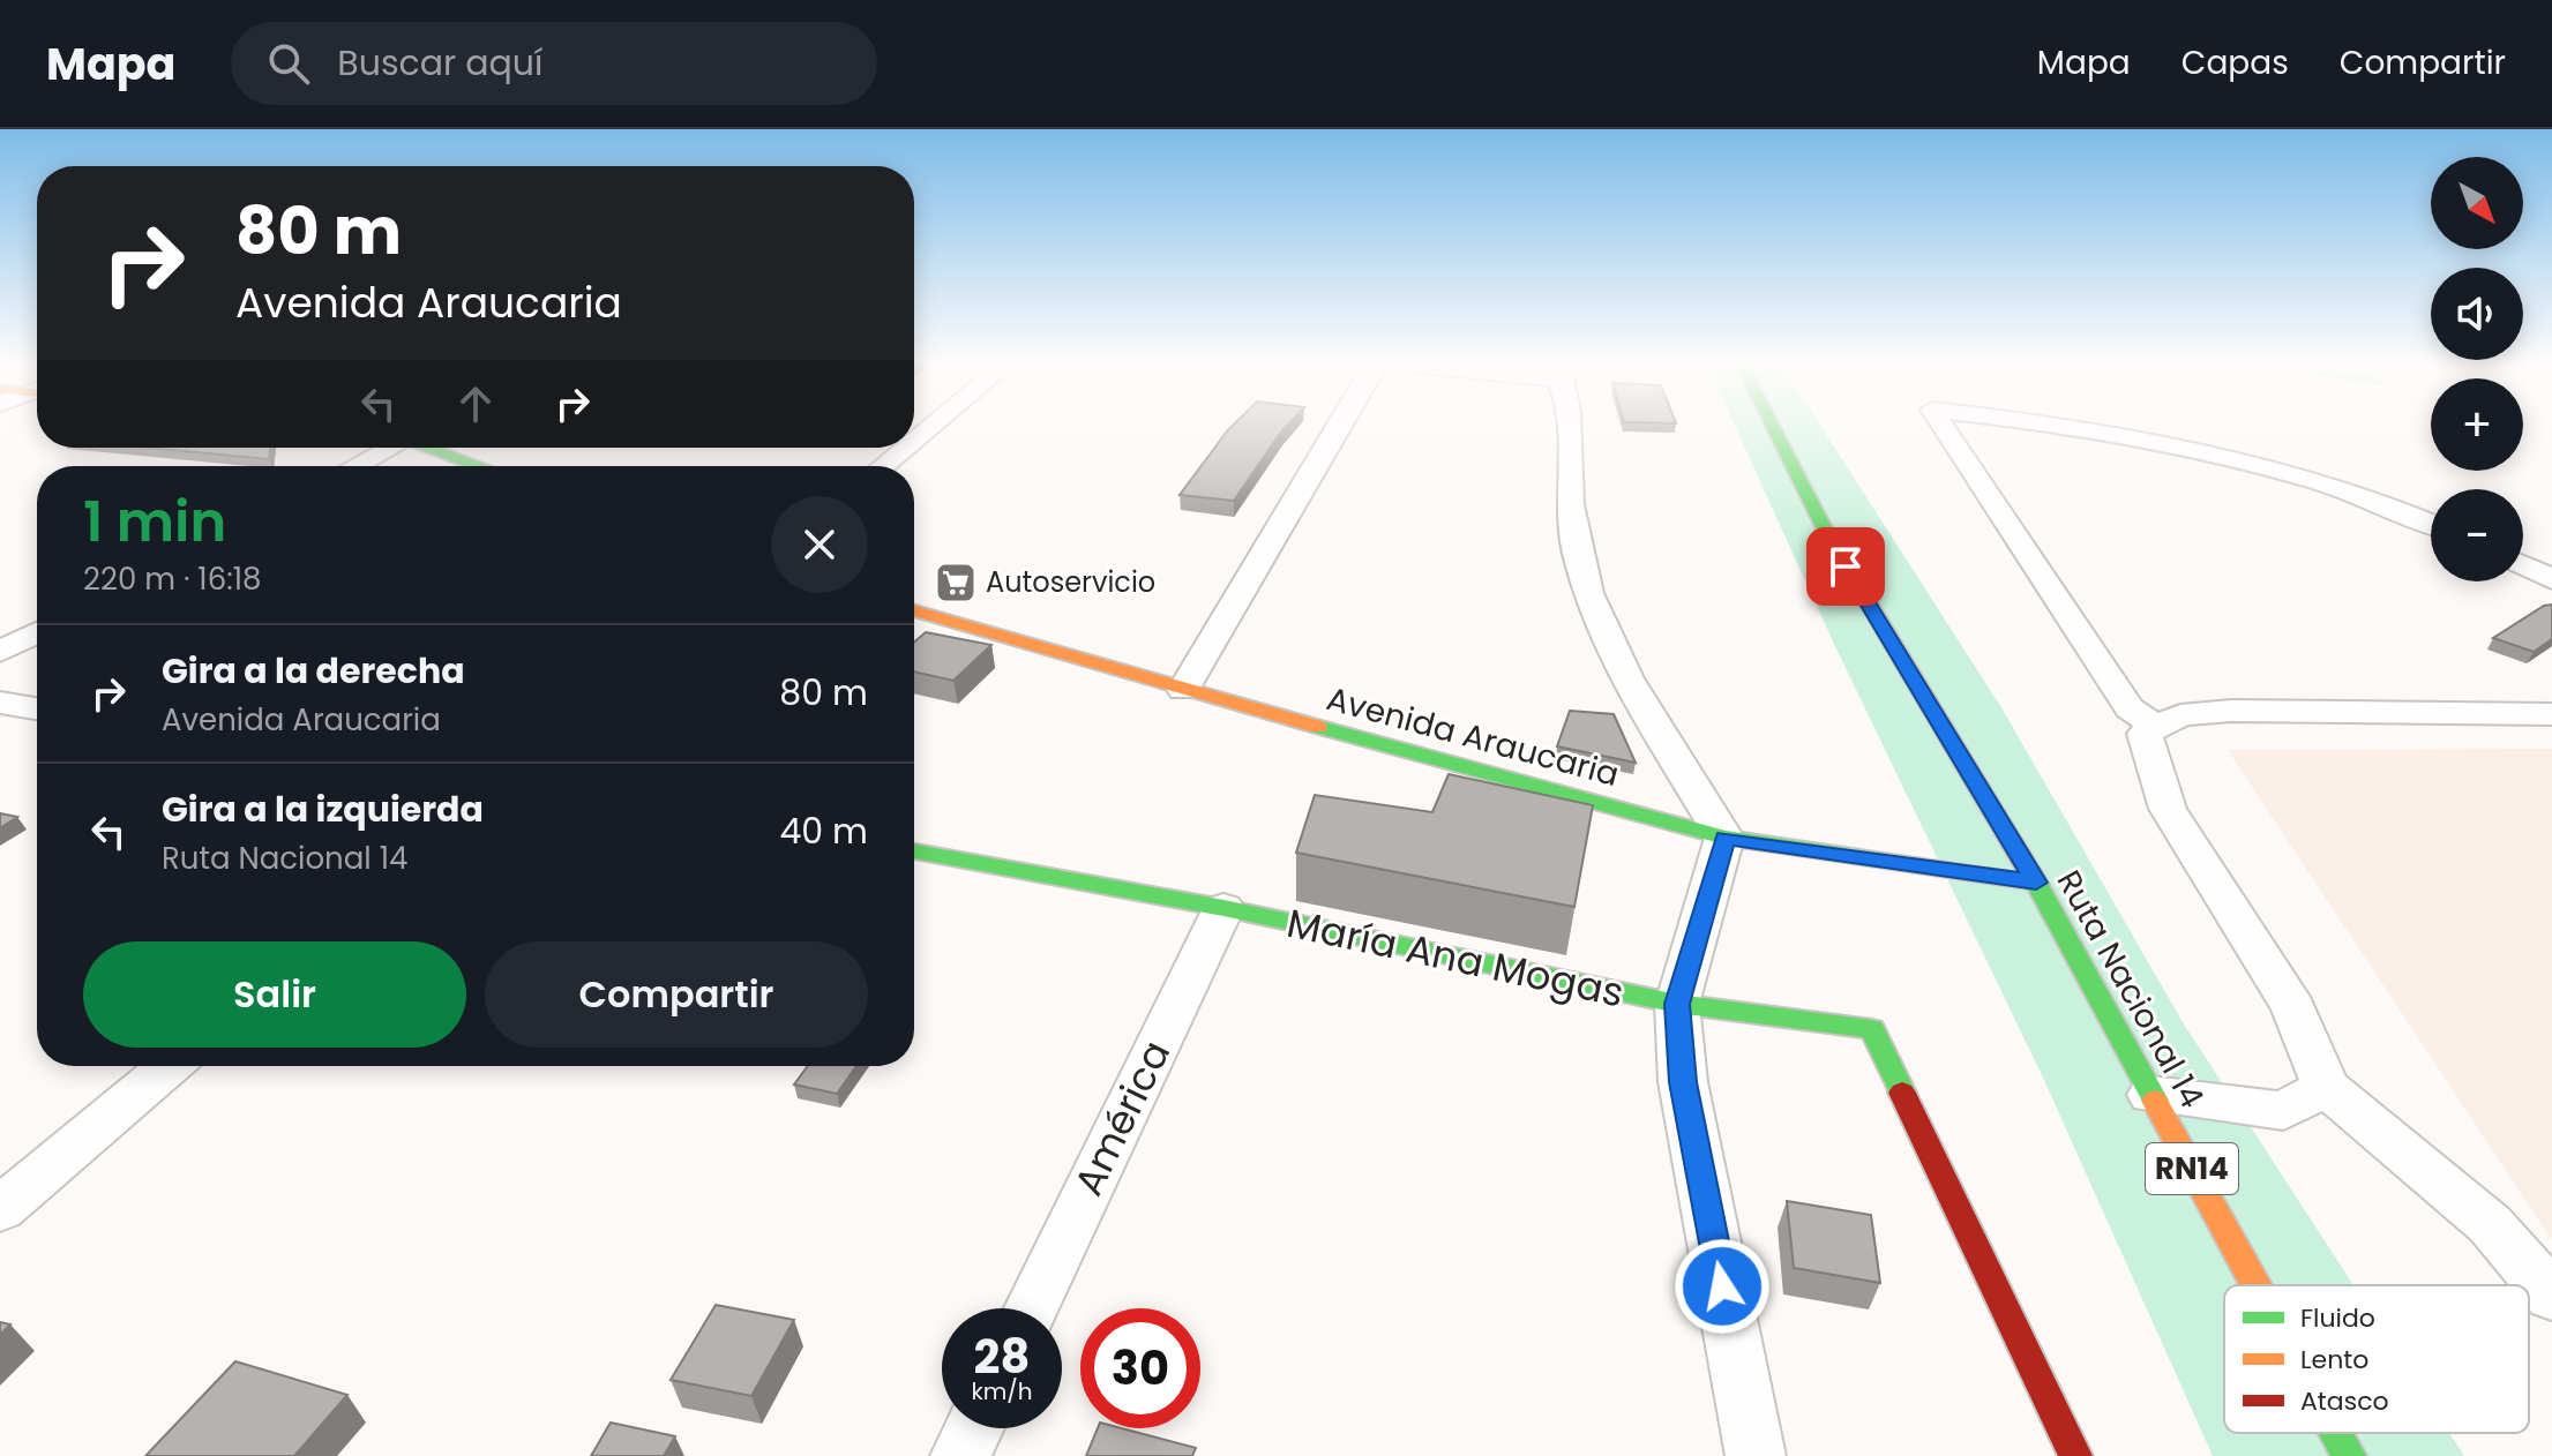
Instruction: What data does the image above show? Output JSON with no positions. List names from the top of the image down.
{
  "streets": {
    "main road": [
      "Avenida Araucaria",
      "María Ana Mogas",
      "Ruta Nacional 14",
      "RN14"
    ],
    "street": ["América"]
  },
  "crossings": [
    ["Avenida Araucaria", "Ruta Nacional 14"],
    ["María Ana Mogas", "América"]
  ],
  "places": {
    "supermarket": ["Autoservicio"]
  },
  "legend": ["Fluido", "Lento", "Atasco"],
  "north": "bottom right",
  "page": {
    "header": "Mapa",
    "search": "Buscar aquí",
    "nav": ["Mapa", "Capas", "Compartir"],
    "map_buttons": ["+", "−"],
    "turn": ["80 m", "Avenida Araucaria"],
    "heading": ["1 min", "220 m · 16:18"],
    "list": [
      {
        "name": "Gira a la derecha",
        "note": "Avenida Araucaria",
        "value": "80 m"
      },
      {
        "name": "Gira a la izquierda",
        "note": "Ruta Nacional 14",
        "value": "40 m"
      }
    ],
    "buttons": ["Salir", "Compartir"],
    "speed": "28 km/h",
    "limit": "30"
  }
}
